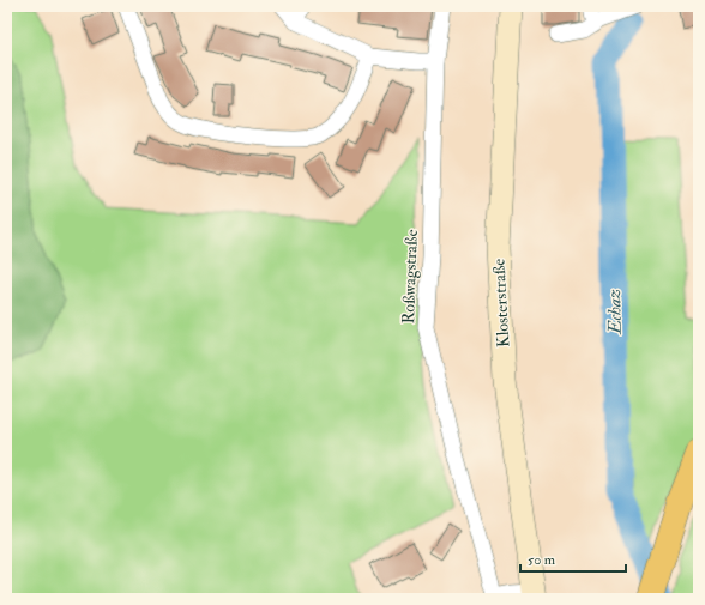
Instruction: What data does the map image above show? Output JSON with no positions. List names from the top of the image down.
{
  "streets": {
    "main road": ["Klosterstraße"],
    "street": ["Roßwagstraße"]
  },
  "water": ["Echaz"],
  "scale_bar": "50 m"
}
